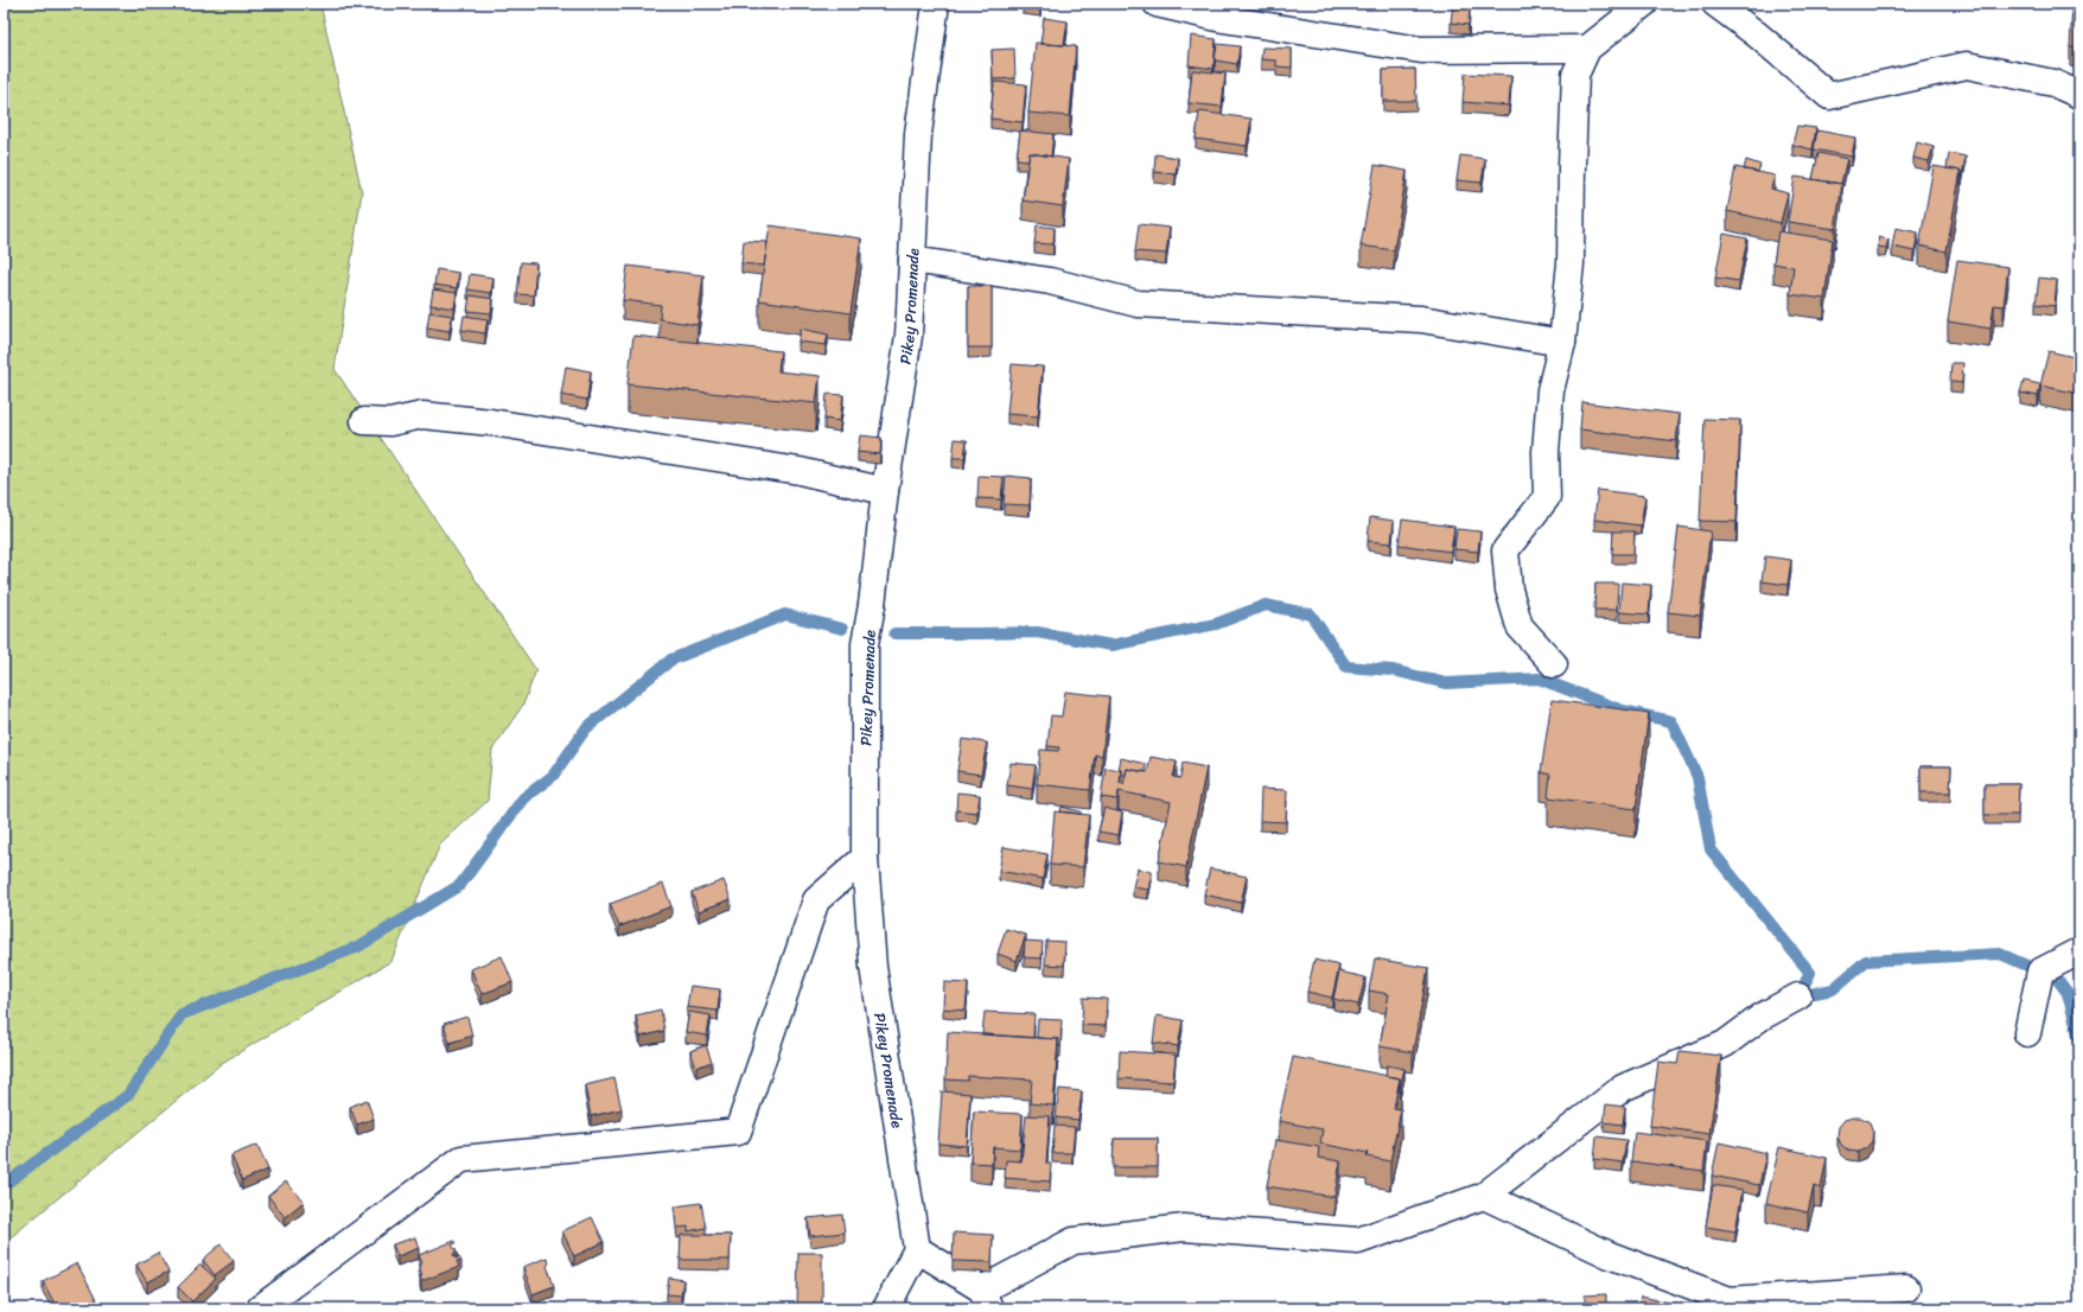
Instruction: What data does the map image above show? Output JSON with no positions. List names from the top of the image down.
{
  "streets": {
    "street": ["Pikey Promenade"]
  }
}
